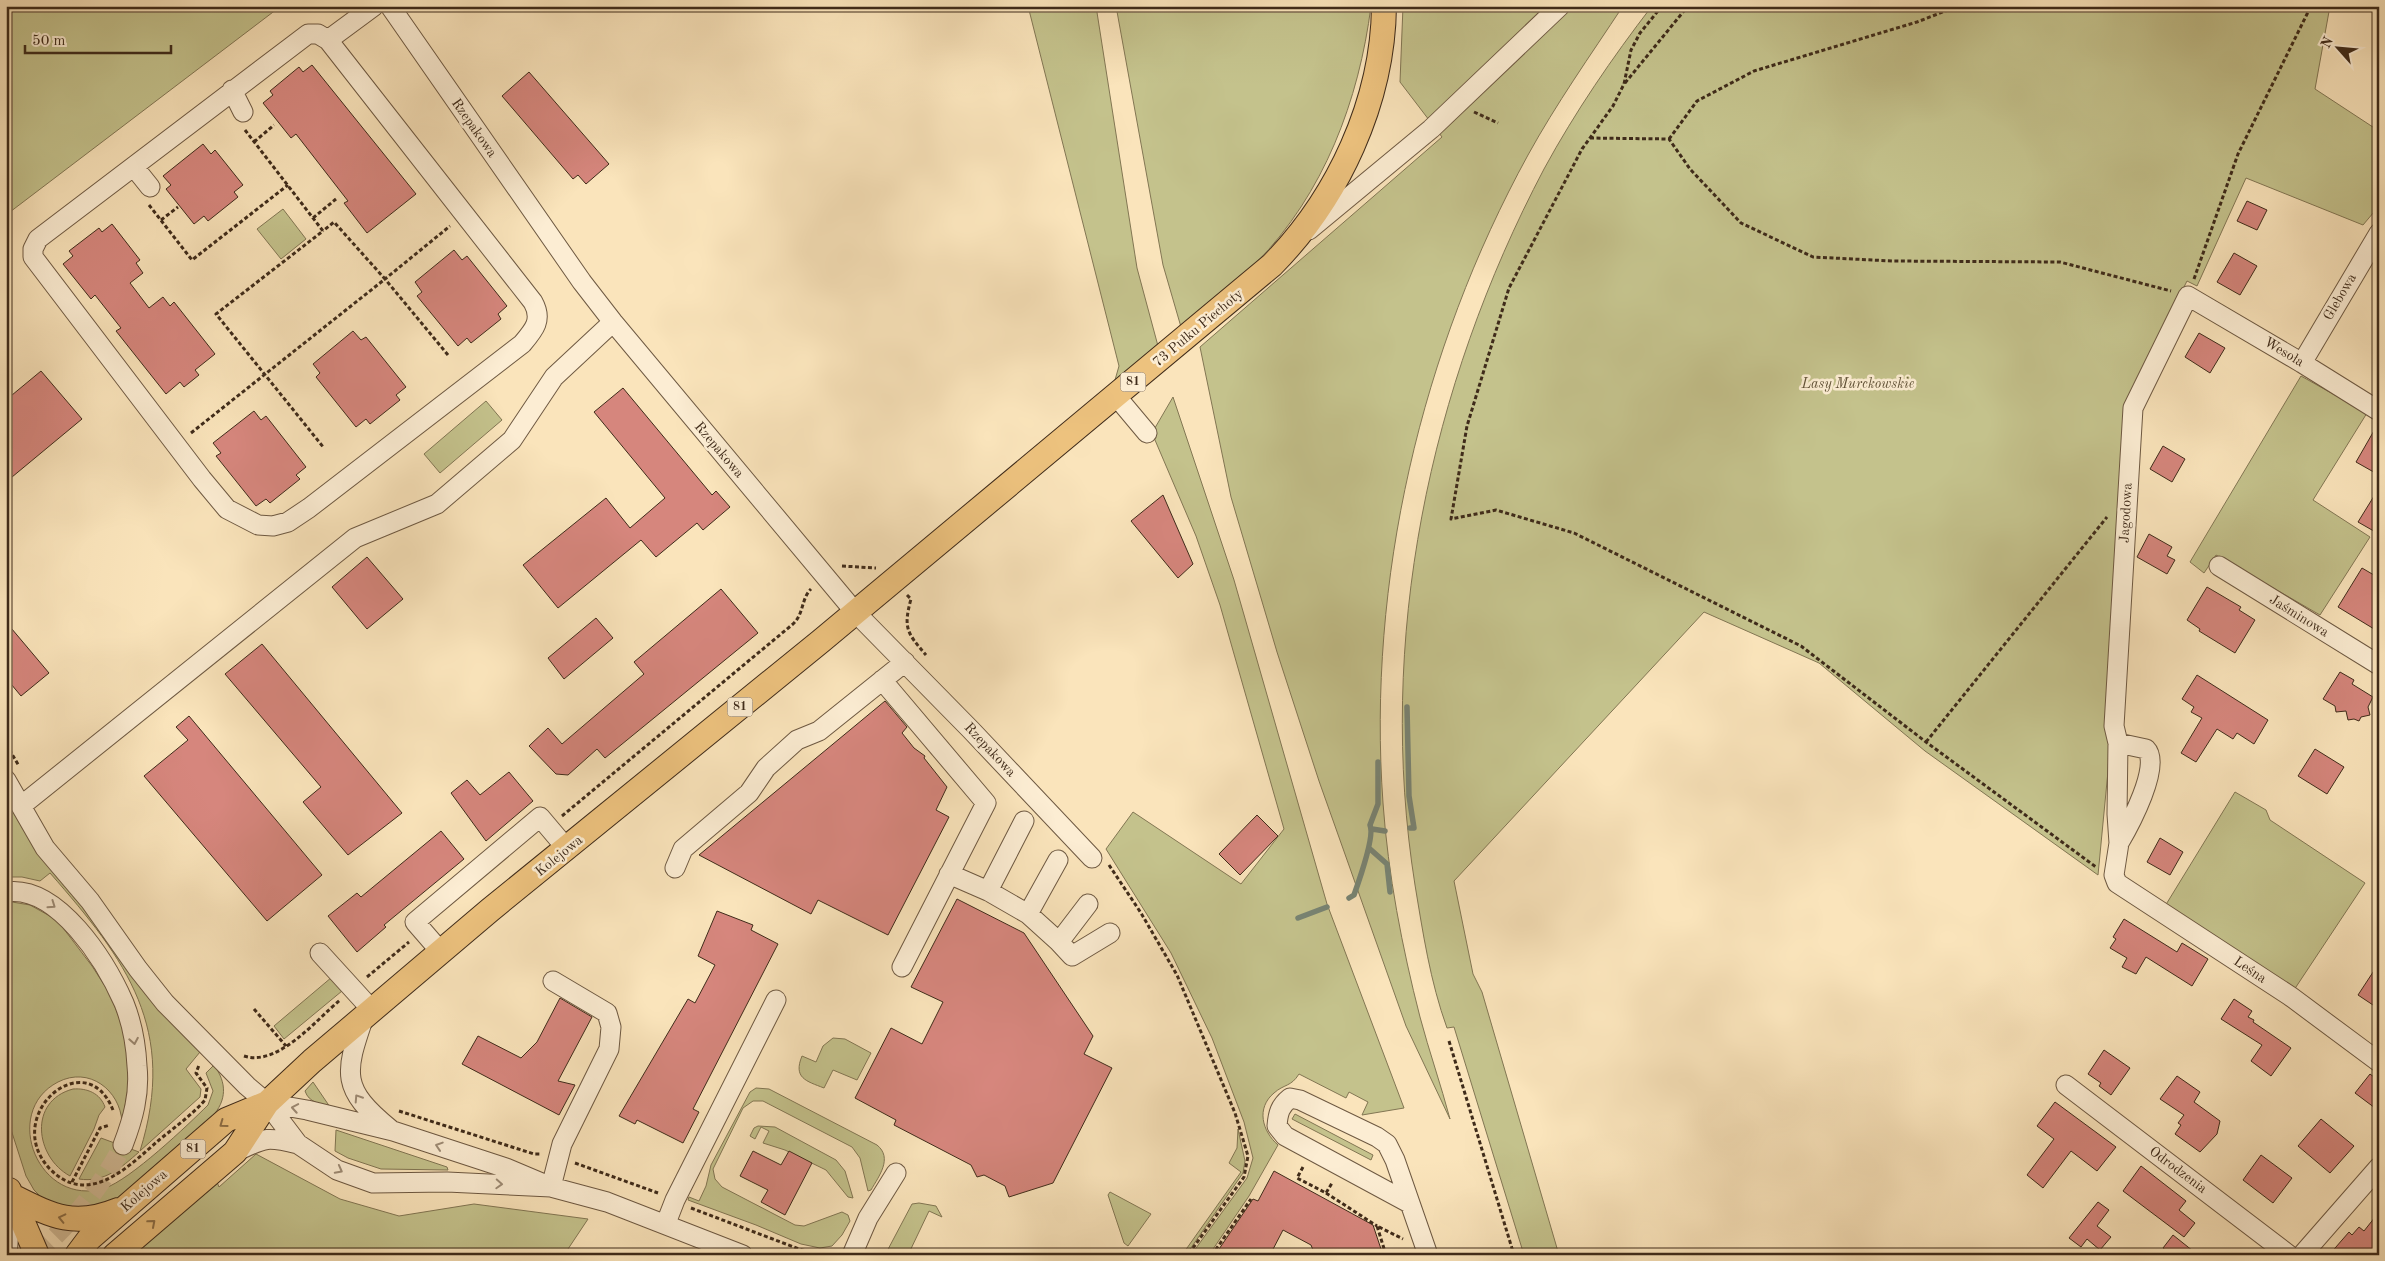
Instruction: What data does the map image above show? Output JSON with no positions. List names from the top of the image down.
{
  "streets": {
    "main road": ["73 Pułku Piechoty", "81", "Kolejowa"],
    "street": [
      "Rzepakowa",
      "Glebowa",
      "Wesoła",
      "Jagodowa",
      "Jaśminowa",
      "Leśna",
      "Odrodzenia"
    ]
  },
  "crossings": [
    ["Rzepakowa", "73 Pułku Piechoty"],
    ["Rzepakowa", "Kolejowa"],
    ["Glebowa", "Wesoła"],
    ["73 Pułku Piechoty", "Kolejowa"],
    ["Wesoła", "Jagodowa"],
    ["Jagodowa", "Leśna"]
  ],
  "parks": ["Lasy Murckowskie"],
  "scale_bar": "50 m",
  "north": "top left"
}
